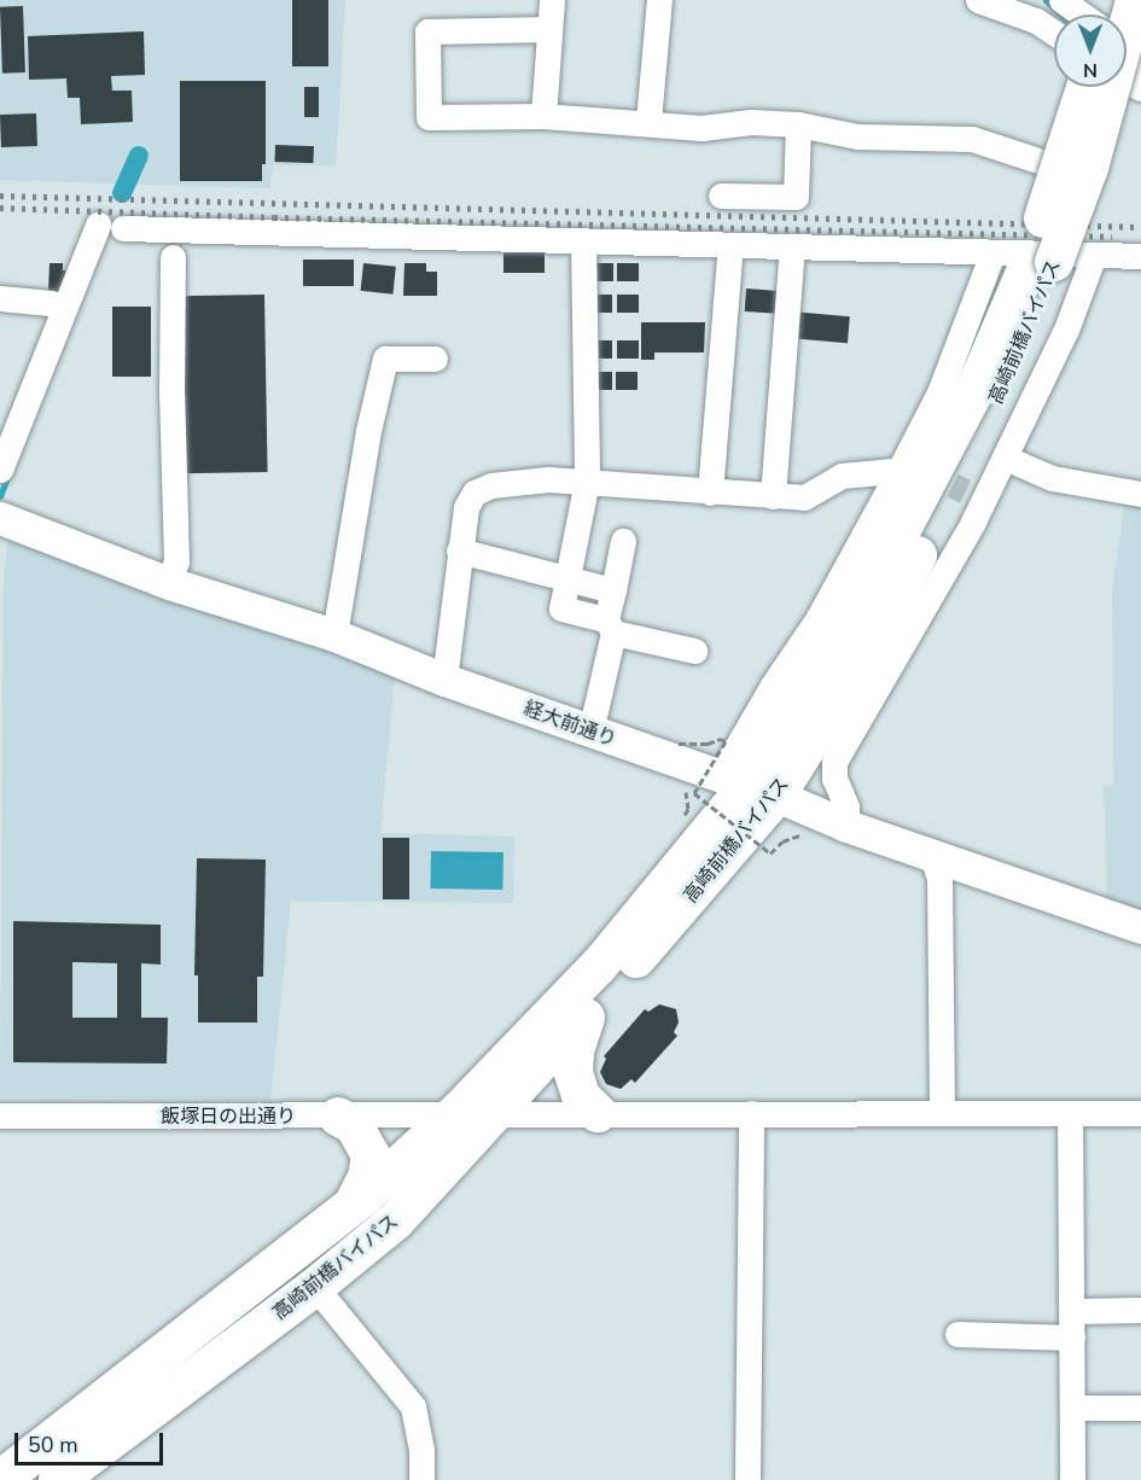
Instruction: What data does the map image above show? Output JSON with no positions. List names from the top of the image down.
{
  "streets": {
    "highway": ["高崎前橋バイパス"],
    "main road": ["経大前通り"],
    "street": ["飯塚日の出通り"]
  },
  "crossings": [
    ["高崎前橋バイパス", "経大前通り"],
    ["高崎前橋バイパス", "飯塚日の出通り"]
  ],
  "scale_bar": "50 m",
  "north": "bottom"
}
